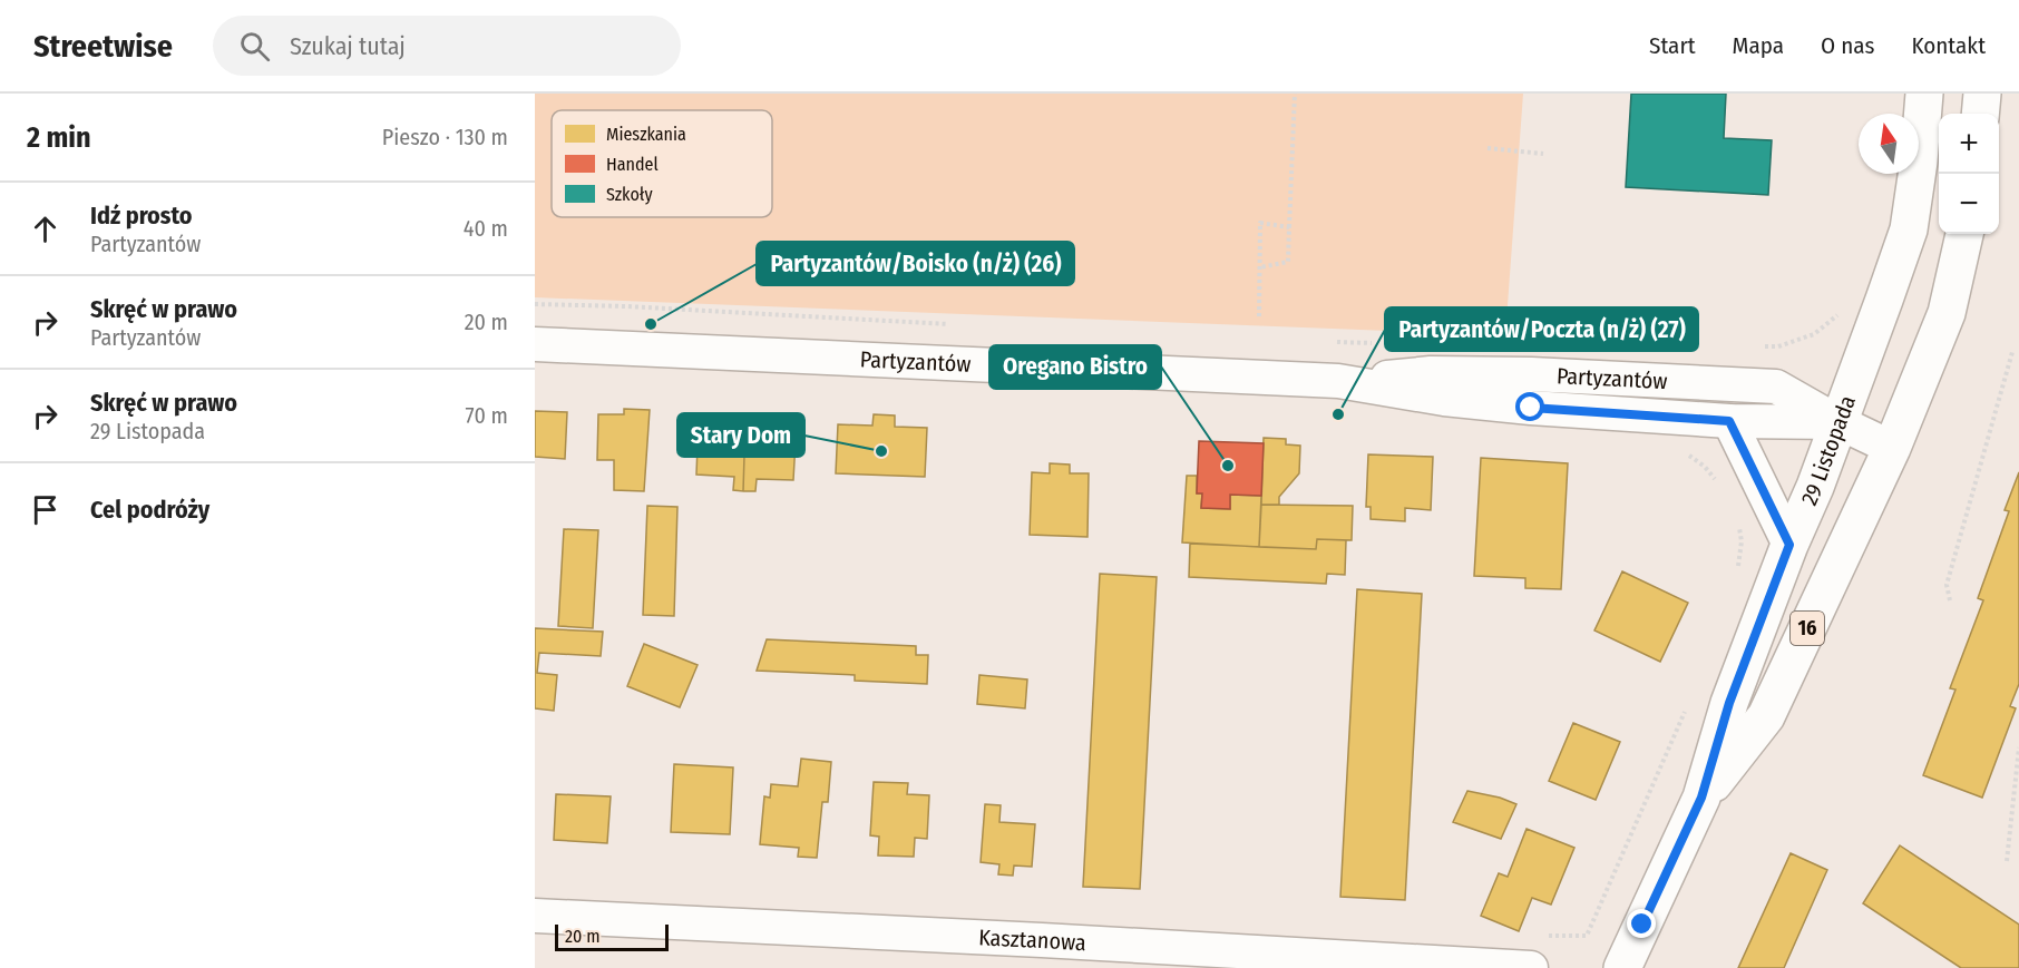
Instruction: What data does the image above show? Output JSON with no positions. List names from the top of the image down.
{
  "streets": {
    "main road": ["29 Listopada", "16"],
    "street": ["Partyzantów", "Kasztanowa"]
  },
  "crossings": [
    ["Partyzantów", "29 Listopada"]
  ],
  "places": [
    "Partyzantów/Boisko (n/ż) (26)",
    "Partyzantów/Poczta (n/ż) (27)",
    "Stary Dom",
    "Oregano Bistro"
  ],
  "legend": ["Mieszkania", "Handel", "Szkoły"],
  "scale_bar": "20 m",
  "north": "top",
  "page": {
    "header": "Streetwise",
    "search": "Szukaj tutaj",
    "nav": [
      "Start",
      "Mapa",
      "O nas",
      "Kontakt"
    ],
    "heading": ["2 min", "Pieszo · 130 m"],
    "map_buttons": ["+", "−"],
    "list": [
      ["Idź prosto", "Partyzantów", "40 m"],
      ["Skręć w prawo", "Partyzantów", "20 m"],
      ["Skręć w prawo", "29 Listopada", "70 m"],
      "Cel podróży"
    ],
    "scale": "20 m"
  }
}
